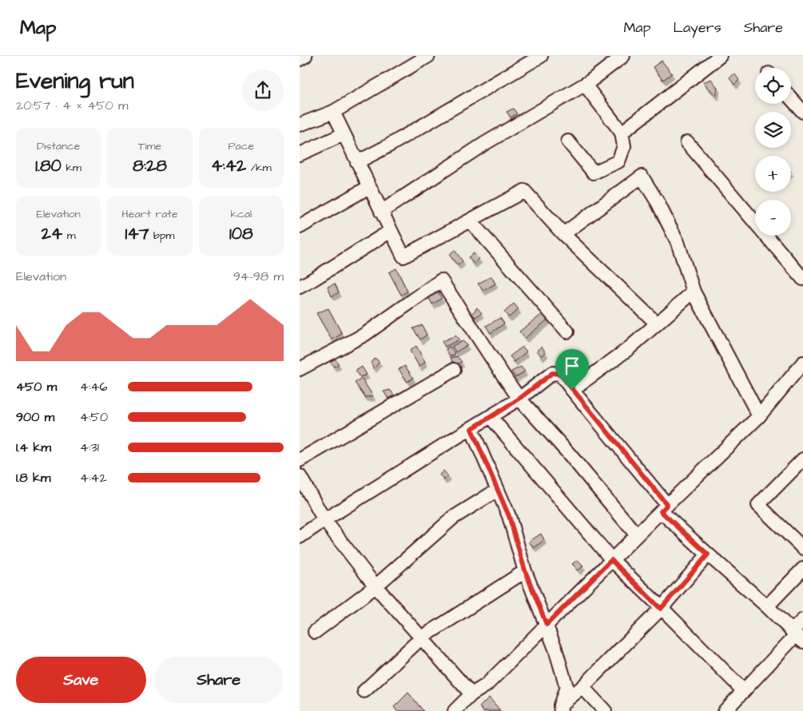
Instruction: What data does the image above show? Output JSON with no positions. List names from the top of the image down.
{
  "page": {
    "header": "Map",
    "nav": ["Map", "Layers", "Share"],
    "heading": ["Evening run", "20:57 · 4 × 450 m"],
    "map_buttons": ["+", "−"],
    "stats": [
      ["Distance", "1.80 km"],
      ["Time", "8:28"],
      ["Pace", "4:42 /km"],
      ["Elevation", "24 m"],
      ["Heart rate", "147 bpm"],
      ["kcal", "108"]
    ],
    "chart": ["Elevation", "94–98 m"],
    "list": [
      {
        "name": "450 m",
        "note": "4:46"
      },
      {
        "name": "900 m",
        "note": "4:50"
      },
      {
        "name": "1.4 km",
        "note": "4:31"
      },
      {
        "name": "1.8 km",
        "note": "4:42"
      }
    ],
    "buttons": ["Save", "Share"]
  }
}
